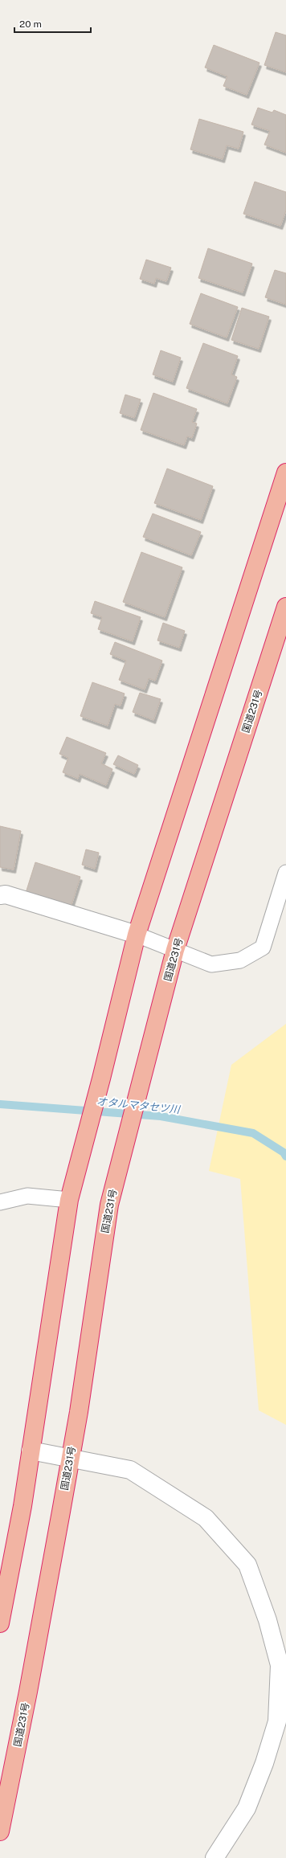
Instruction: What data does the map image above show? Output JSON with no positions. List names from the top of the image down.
{
  "streets": {
    "highway": ["国道231号"]
  },
  "water": ["オタルマタセツ川"],
  "scale_bar": "20 m"
}
